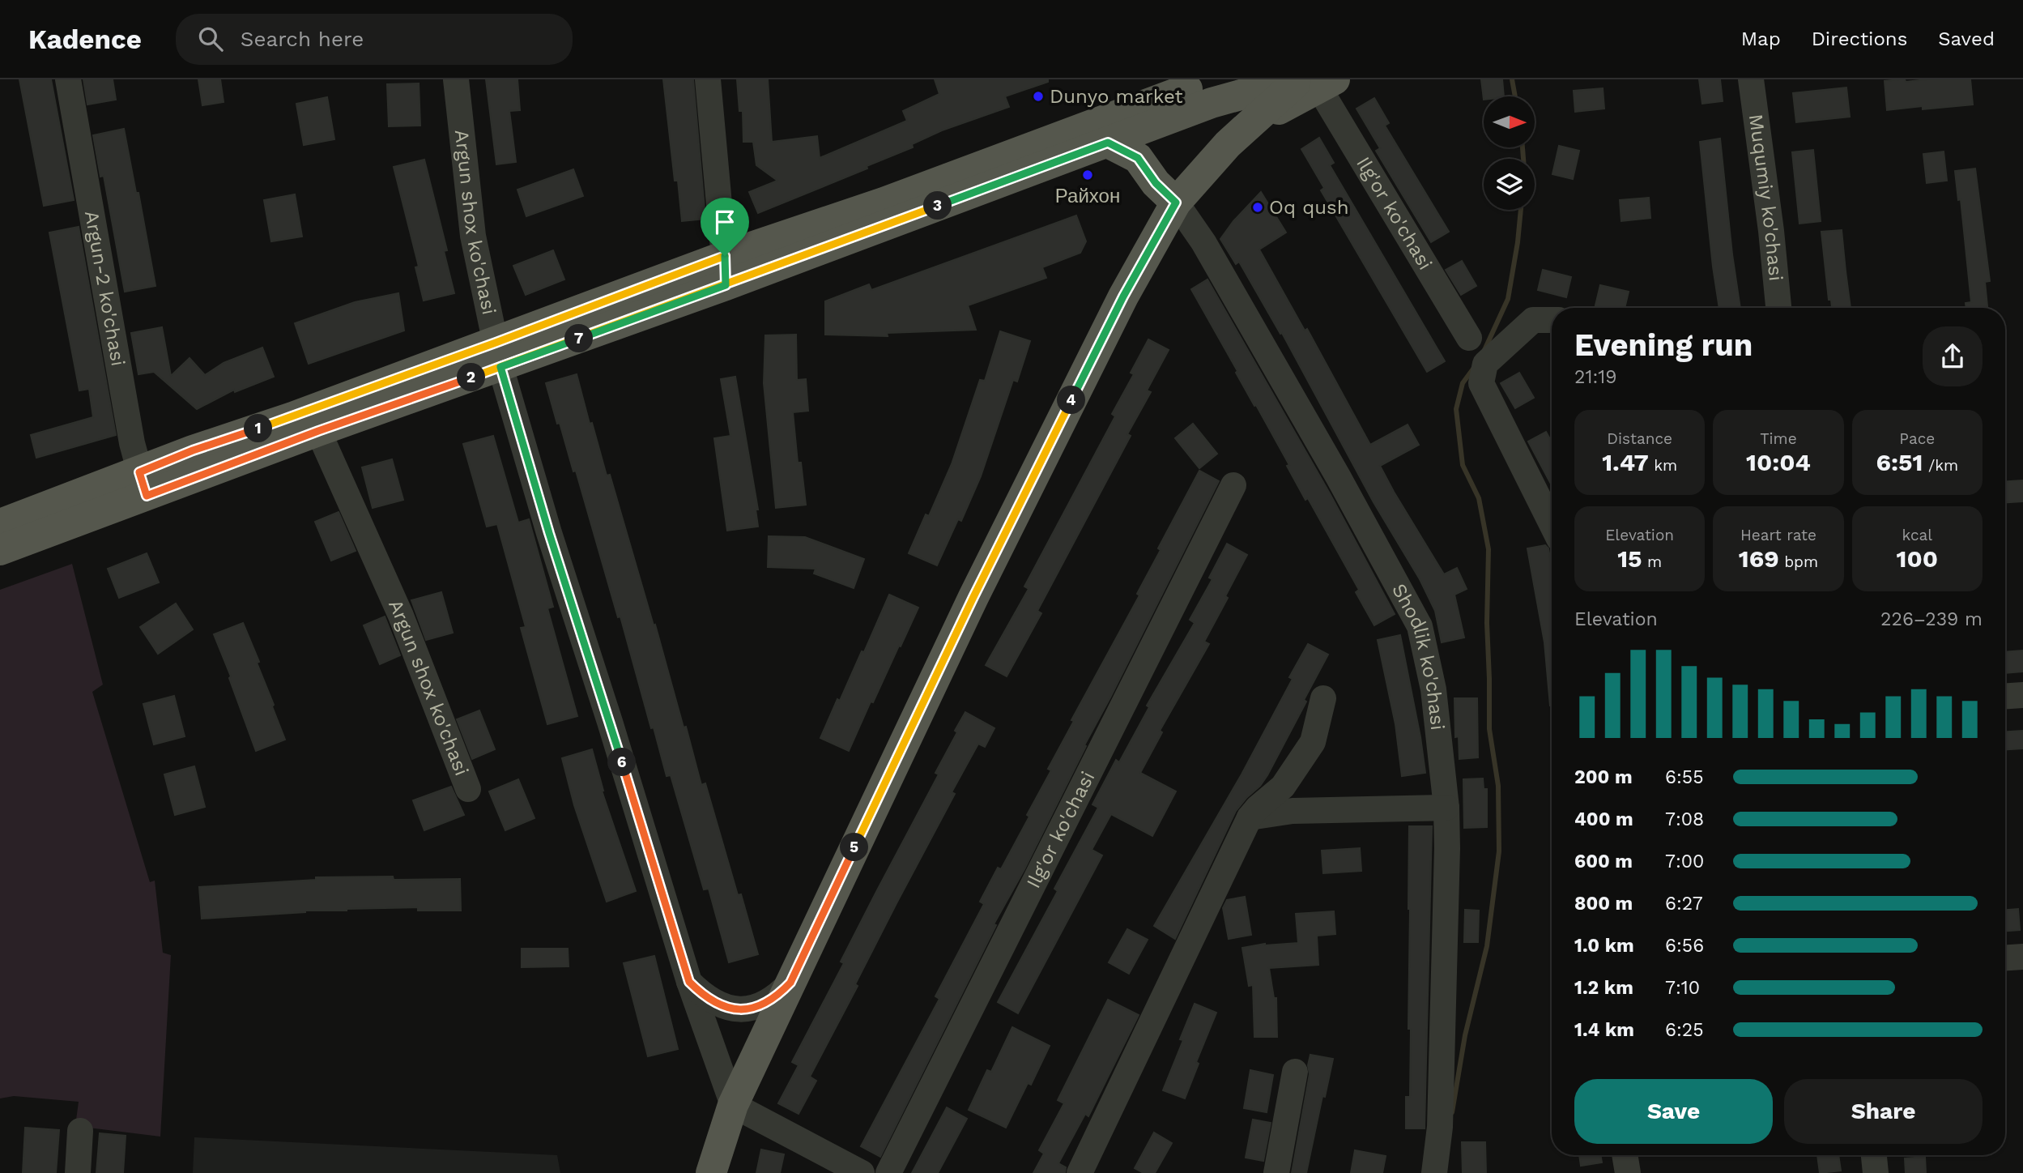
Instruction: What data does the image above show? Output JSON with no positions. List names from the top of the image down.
{
  "streets": {
    "street": [
      "Muqumiy ko'chasi",
      "Ilg'or ko'chasi",
      "Argun shox ko'chasi",
      "Argun-2 ko'chasi",
      "Shodlik ko'chasi"
    ]
  },
  "places": ["Dunyo market", "Райхон", "Oq qush"],
  "north": "right",
  "page": {
    "header": "Kadence",
    "search": "Search here",
    "nav": ["Map", "Directions", "Saved"],
    "pins": [
      "3",
      "7",
      "2",
      "4",
      "1",
      "6",
      "5"
    ],
    "heading": ["Evening run", "21:19"],
    "stats": [
      ["Distance", "1.47 km"],
      ["Time", "10:04"],
      ["Pace", "6:51 /km"],
      ["Elevation", "15 m"],
      ["Heart rate", "169 bpm"],
      ["kcal", "100"]
    ],
    "chart": ["Elevation", "226–239 m"],
    "list": [
      {
        "name": "200 m",
        "note": "6:55"
      },
      {
        "name": "400 m",
        "note": "7:08"
      },
      {
        "name": "600 m",
        "note": "7:00"
      },
      {
        "name": "800 m",
        "note": "6:27"
      },
      {
        "name": "1.0 km",
        "note": "6:56"
      },
      {
        "name": "1.2 km",
        "note": "7:10"
      },
      {
        "name": "1.4 km",
        "note": "6:25"
      }
    ],
    "buttons": ["Save", "Share"]
  }
}
